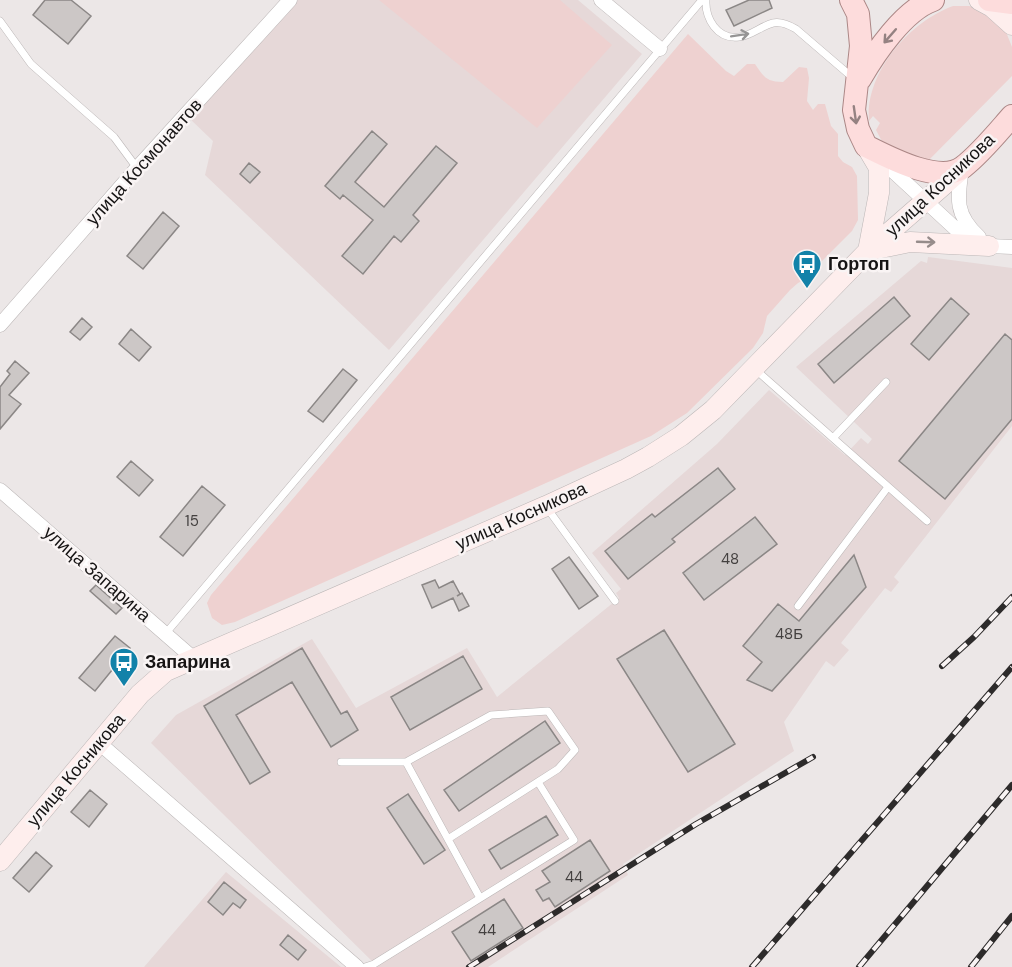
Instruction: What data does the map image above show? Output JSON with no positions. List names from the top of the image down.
{
  "streets": {
    "main road": ["улица Косникова"],
    "street": ["улица Космонавтов", "улица Запарина"]
  },
  "crossings": [
    ["улица Косникова", "улица Запарина"]
  ],
  "places": {
    "bus stop": ["Гортоп", "Запарина"]
  },
  "house_numbers": [
    "15",
    "48",
    "48Б",
    "44",
    "44"
  ]
}
